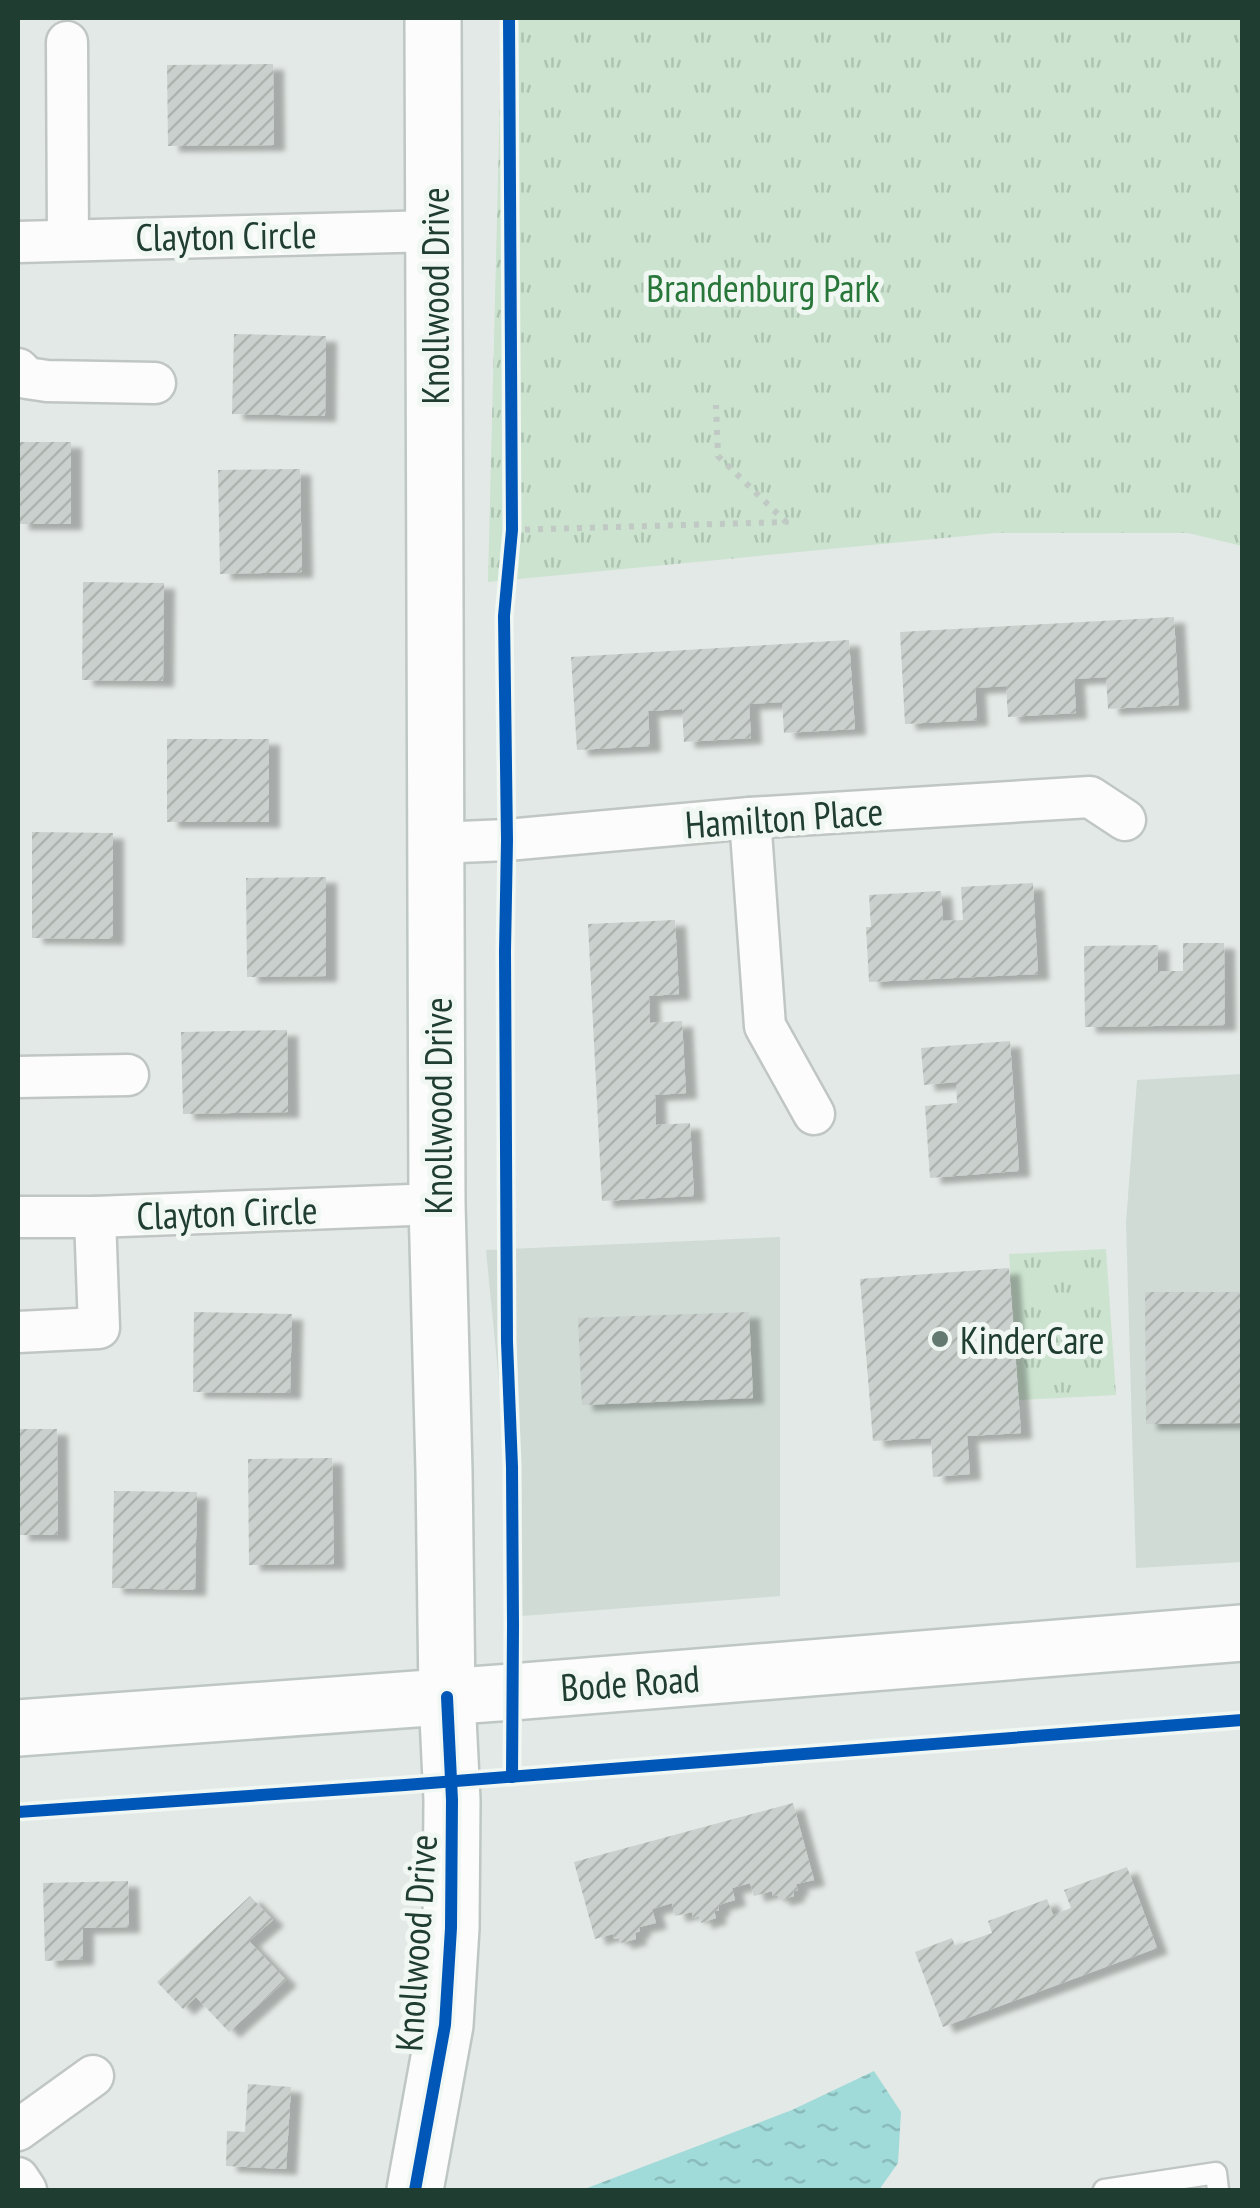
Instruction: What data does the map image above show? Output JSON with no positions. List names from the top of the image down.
{
  "streets": {
    "street": [
      "Clayton Circle",
      "Knollwood Drive",
      "Hamilton Place",
      "Bode Road"
    ]
  },
  "crossings": [
    ["Clayton Circle", "Knollwood Drive"],
    ["Knollwood Drive", "Hamilton Place"],
    ["Knollwood Drive", "Bode Road"]
  ],
  "parks": ["Brandenburg Park"],
  "places": ["KinderCare"]
}
